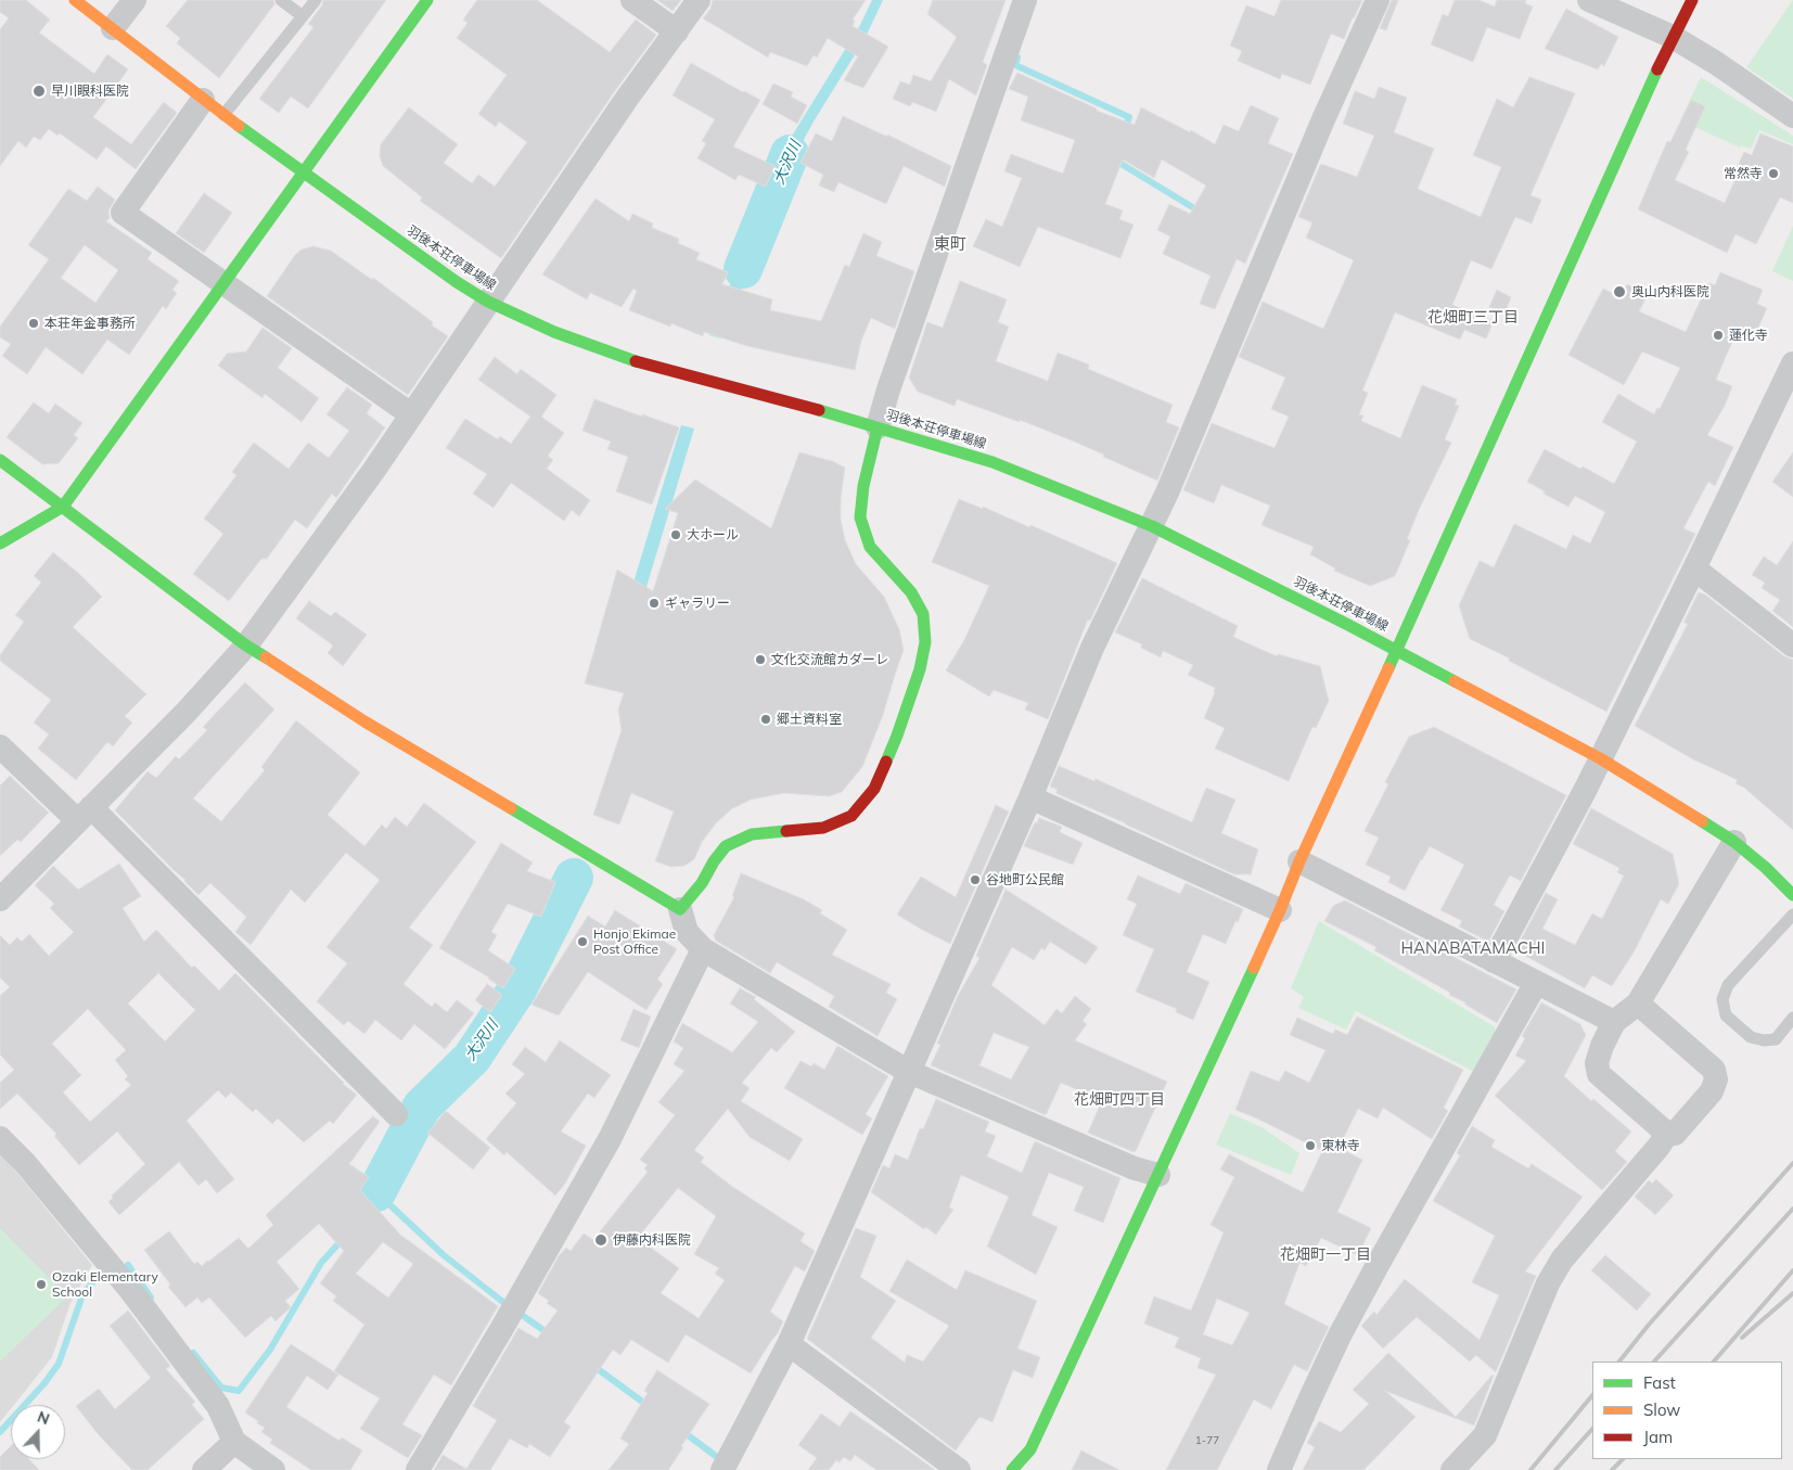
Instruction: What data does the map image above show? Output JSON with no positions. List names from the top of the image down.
{
  "streets": {
    "street": ["羽後本荘停車場線"]
  },
  "districts": [
    "東町",
    "花畑町三丁目",
    "HANABATAMACHI",
    "花畑町四丁目",
    "花畑町一丁目"
  ],
  "water": ["大沢川"],
  "places": [
    "早川眼科医院",
    "常然寺",
    "奥山内科医院",
    "本荘年金事務所",
    "蓮化寺",
    "大ホール",
    "ギャラリー",
    "文化交流館カダーレ",
    "郷土資料室",
    "谷地町公民館",
    "Honjo Ekimae Post Office",
    "東林寺",
    "伊藤内科医院",
    "Ozaki Elementary School"
  ],
  "house_numbers": ["1-77"],
  "legend": ["Fast", "Slow", "Jam"],
  "north": "top"
}
